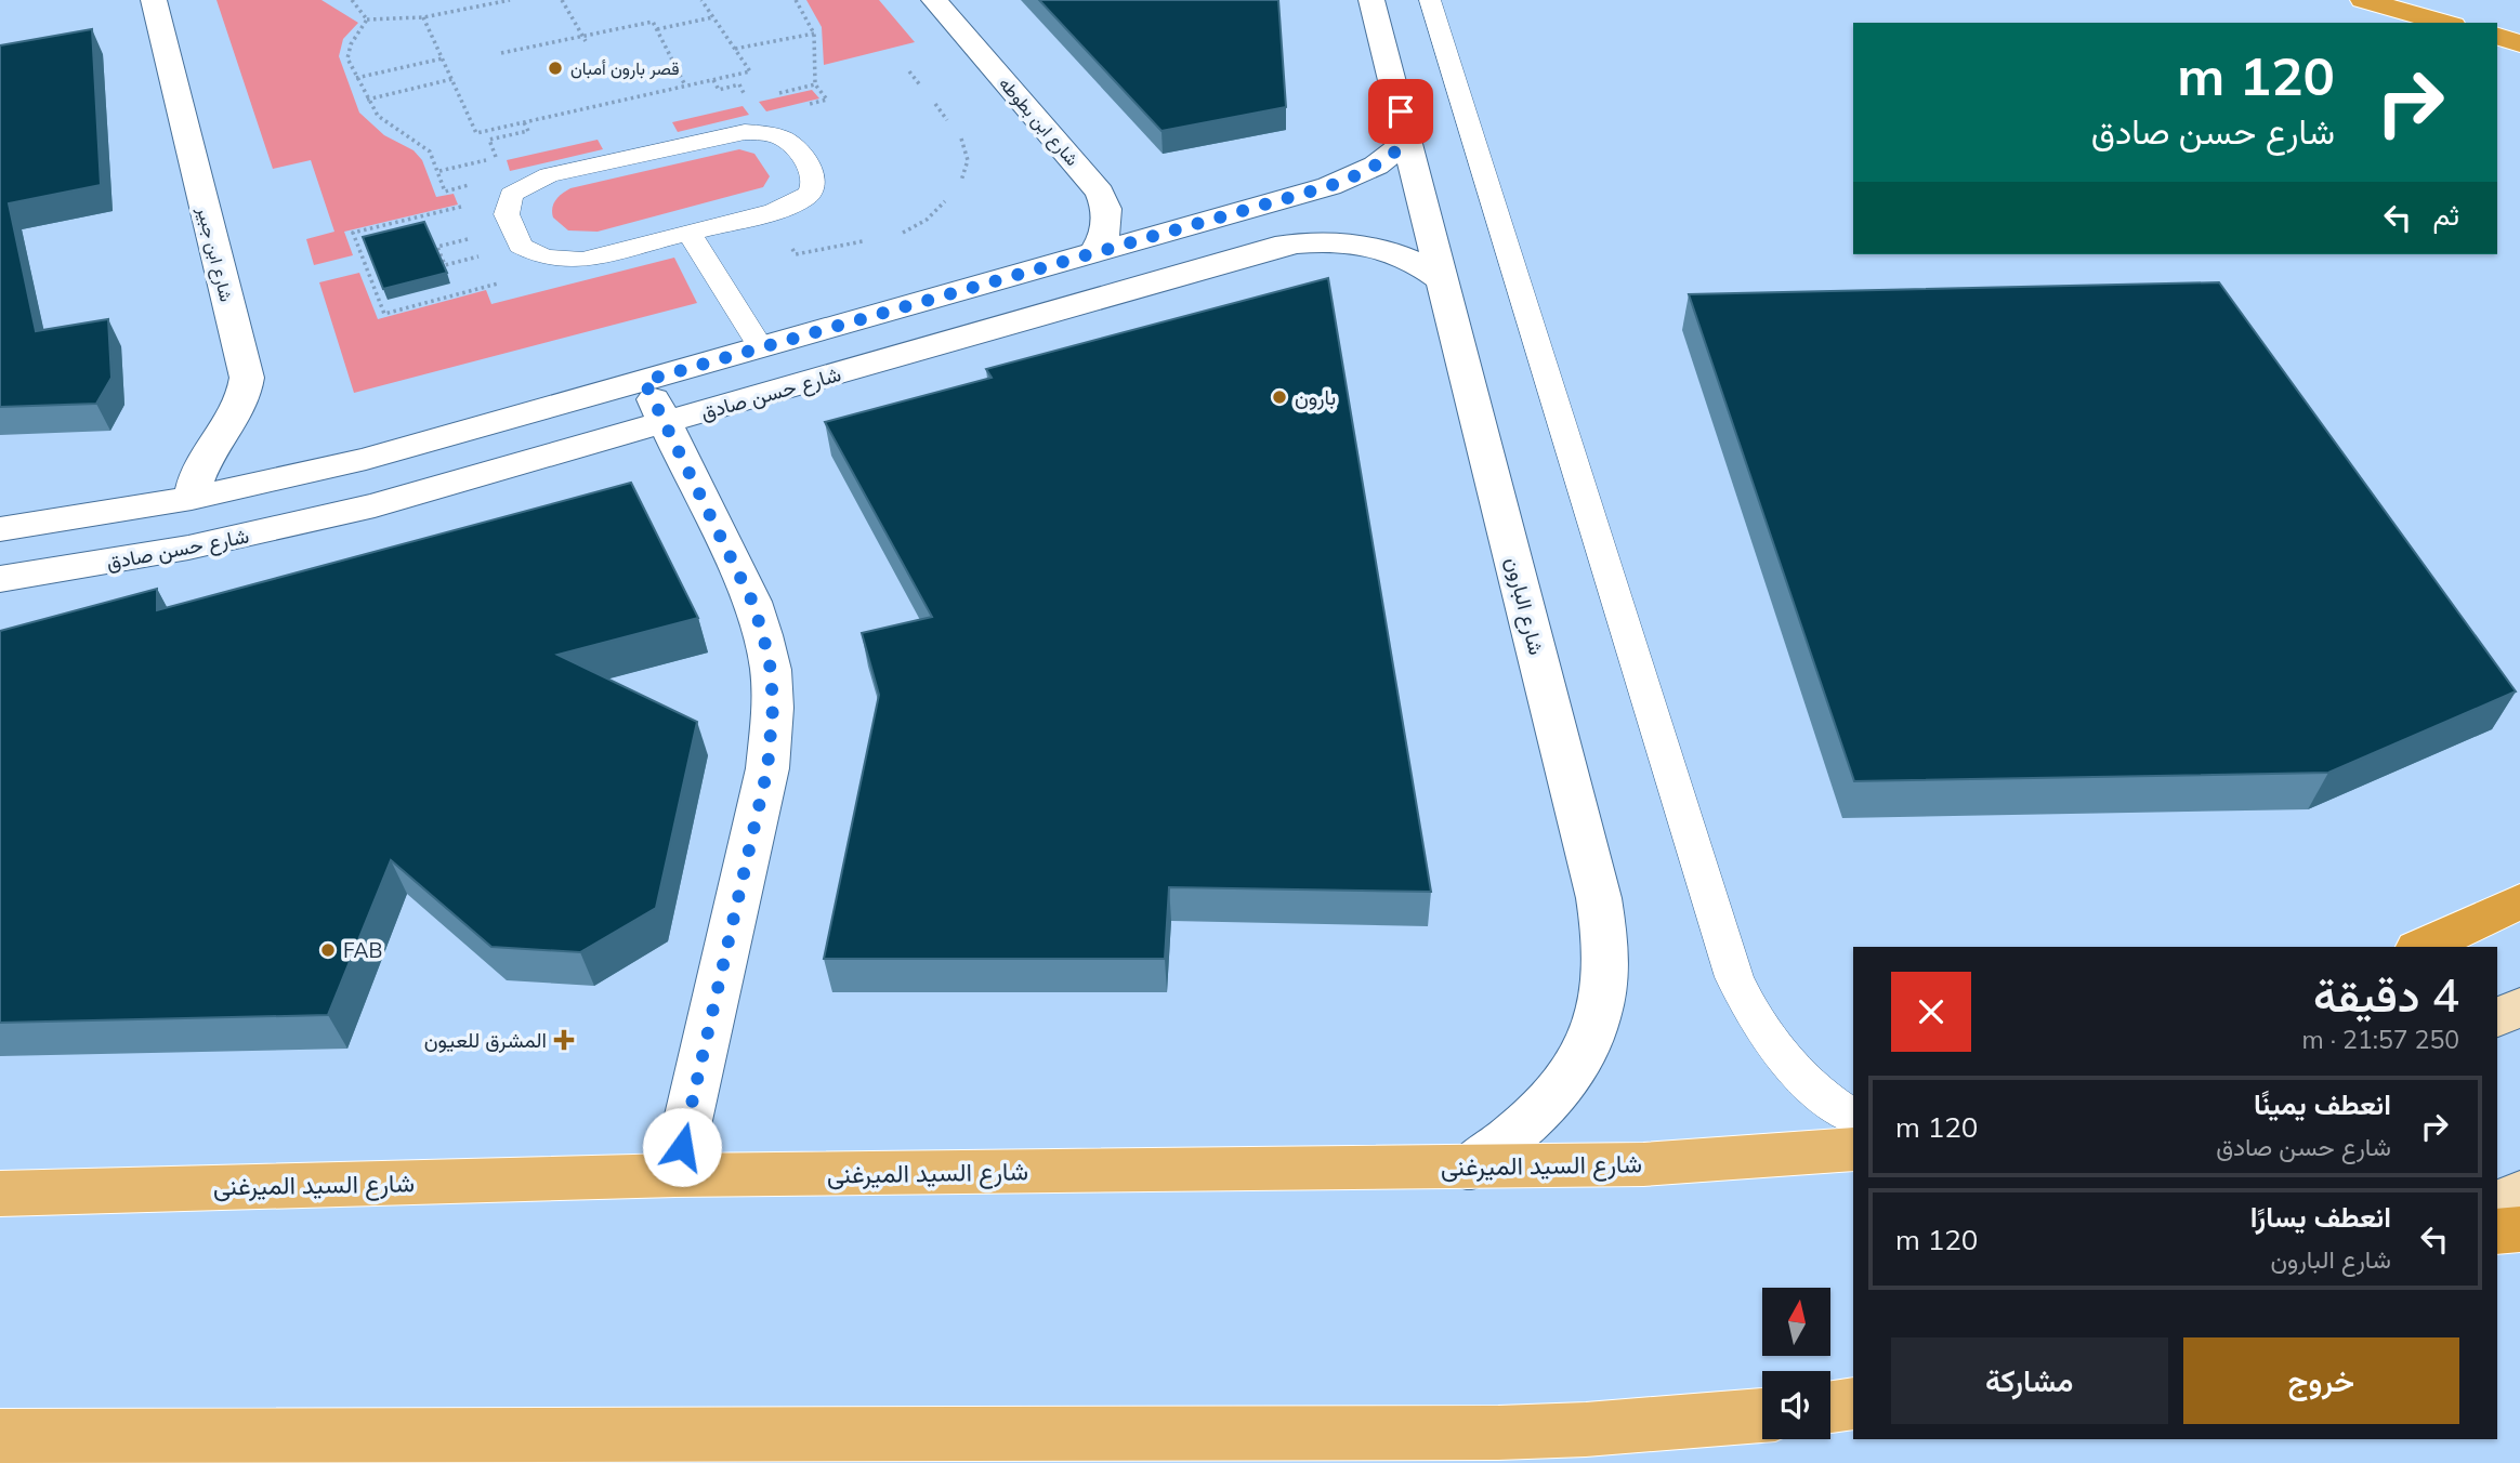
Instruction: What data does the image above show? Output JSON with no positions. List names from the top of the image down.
{
  "streets": {
    "main road": ["شارع السيد الميرغنى"],
    "street": [
      "شارع ابن بطوطه",
      "شارع ابن جبير",
      "شارع حسن صادق",
      "شارع البارون"
    ]
  },
  "crossings": [
    ["شارع حسن صادق", "شارع البارون"],
    ["شارع البارون", "شارع السيد الميرغنى"]
  ],
  "places": {
    "other": ["قصر بارون أمبان", "بارون", "FAB"],
    "health": ["المشرق للعيون"]
  },
  "north": "top",
  "page": {
    "turn": ["120 m", "شارع حسن صادق"],
    "then": "ثم",
    "heading": ["4 دقيقة", "250 m · 21:57"],
    "list": [
      {
        "name": "انعطف يمينًا",
        "note": "شارع حسن صادق",
        "value": "120 m"
      },
      {
        "name": "انعطف يسارًا",
        "note": "شارع البارون",
        "value": "120 m"
      }
    ],
    "buttons": ["خروج", "مشاركة"]
  }
}
